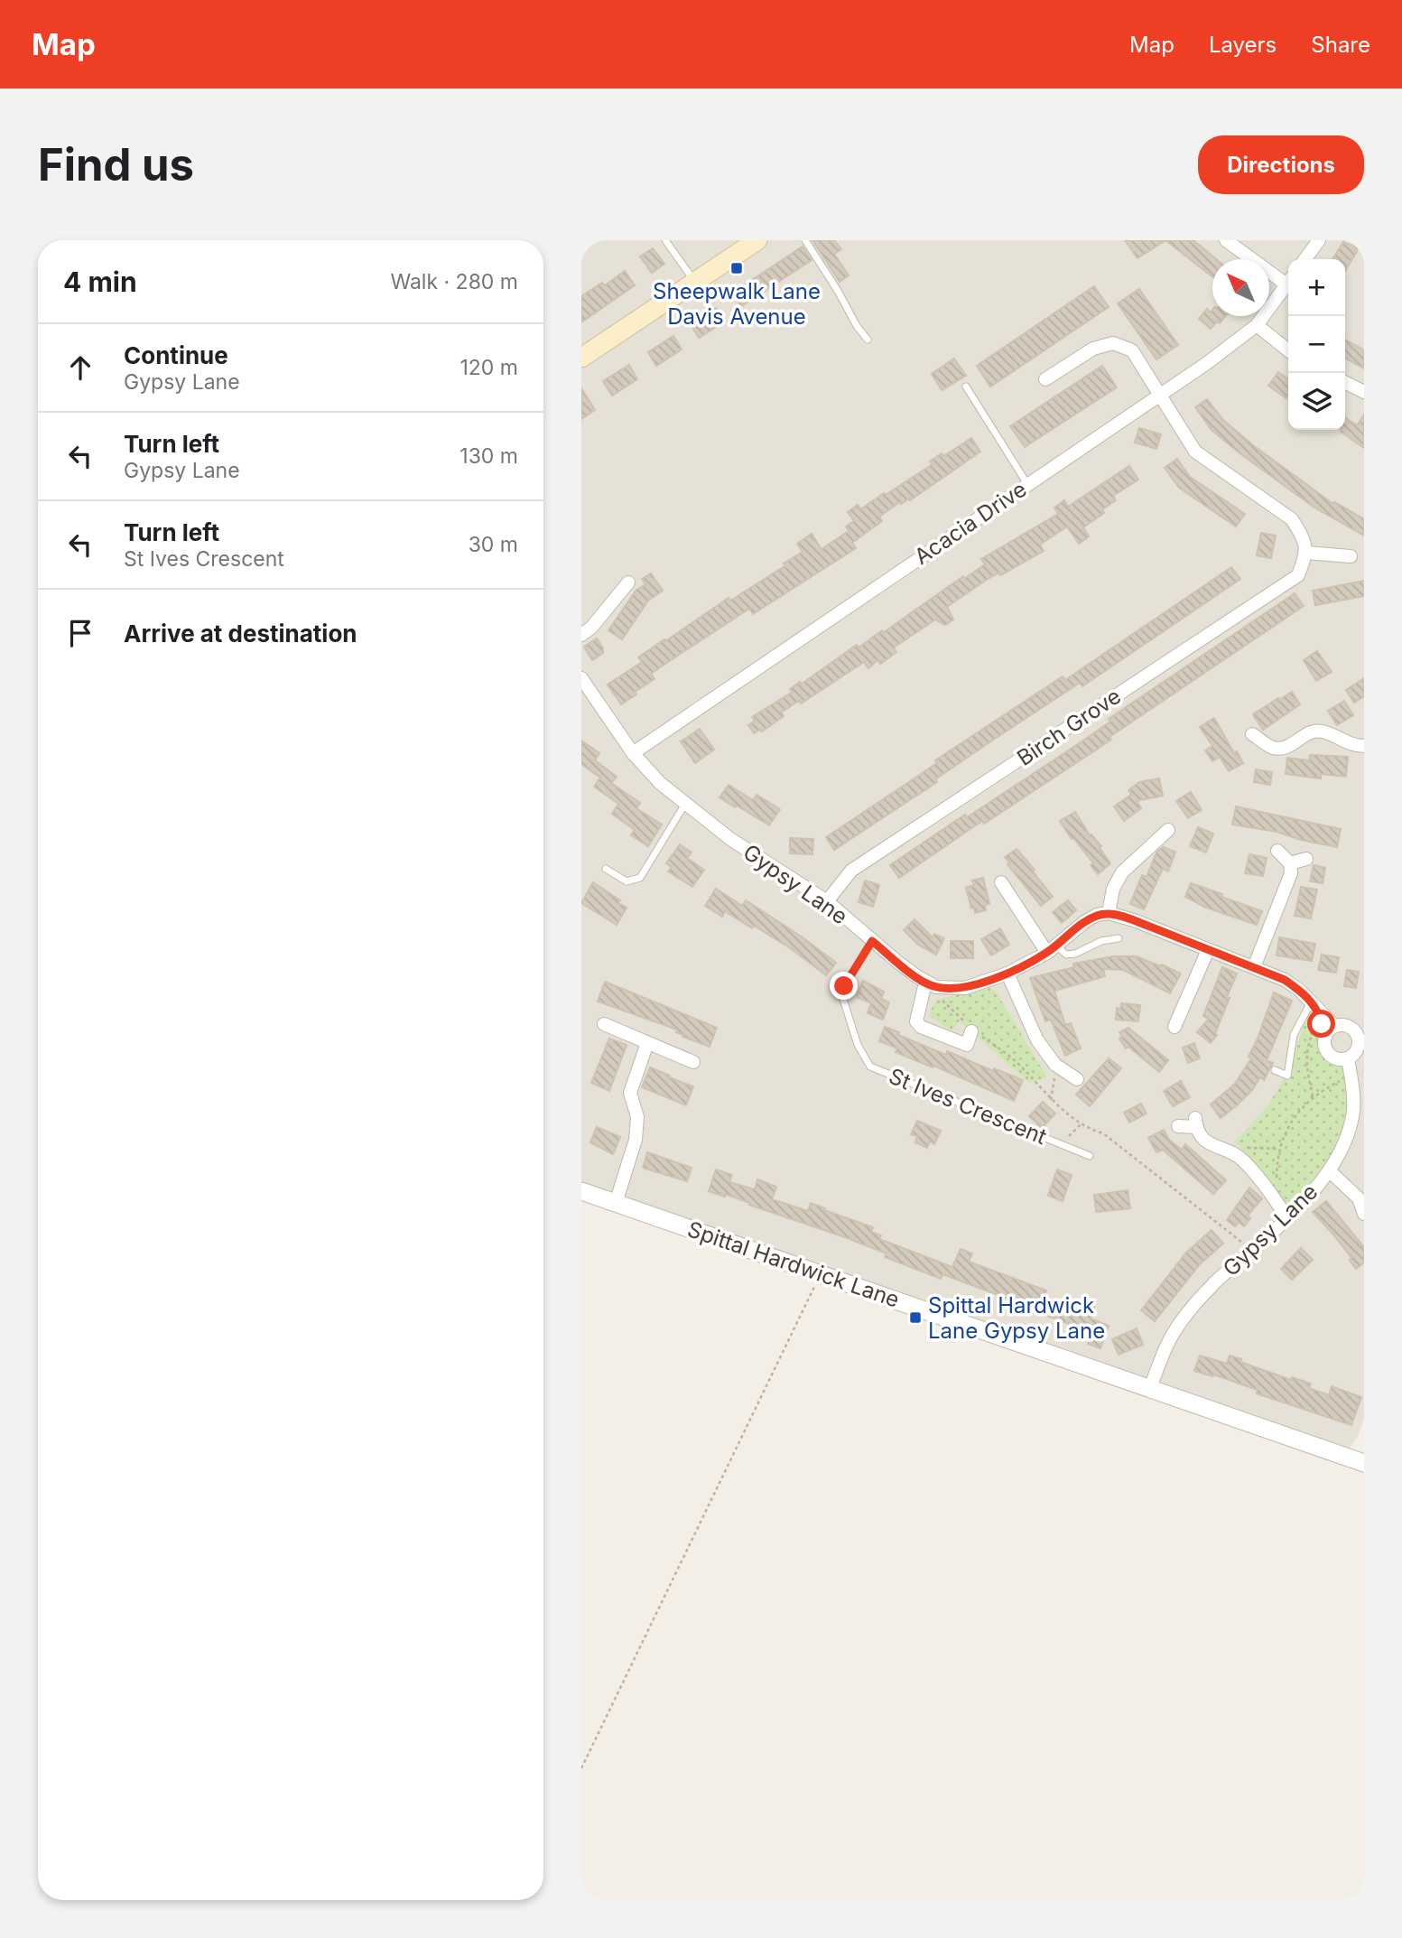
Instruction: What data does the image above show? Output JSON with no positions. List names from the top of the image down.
{
  "streets": {
    "street": [
      "Acacia Drive",
      "Birch Grove",
      "Gypsy Lane",
      "Spittal Hardwick Lane"
    ],
    "lane": ["St Ives Crescent"]
  },
  "crossings": [
    ["Acacia Drive", "Gypsy Lane"],
    ["Birch Grove", "Gypsy Lane"],
    ["Gypsy Lane", "St Ives Crescent"],
    ["Gypsy Lane", "Spittal Hardwick Lane"]
  ],
  "places": {
    "transit": ["Sheepwalk Lane Davis Avenue", "Spittal Hardwick Lane Gypsy Lane"]
  },
  "north": "top left",
  "page": {
    "header": "Map",
    "nav": ["Map", "Layers", "Share"],
    "buttons": "Directions",
    "title": "Find us",
    "heading": ["4 min", "Walk · 280 m"],
    "map_buttons": ["+", "−"],
    "list": [
      ["Continue", "Gypsy Lane", "120 m"],
      ["Turn left", "Gypsy Lane", "130 m"],
      ["Turn left", "St Ives Crescent", "30 m"],
      "Arrive at destination"
    ]
  }
}
